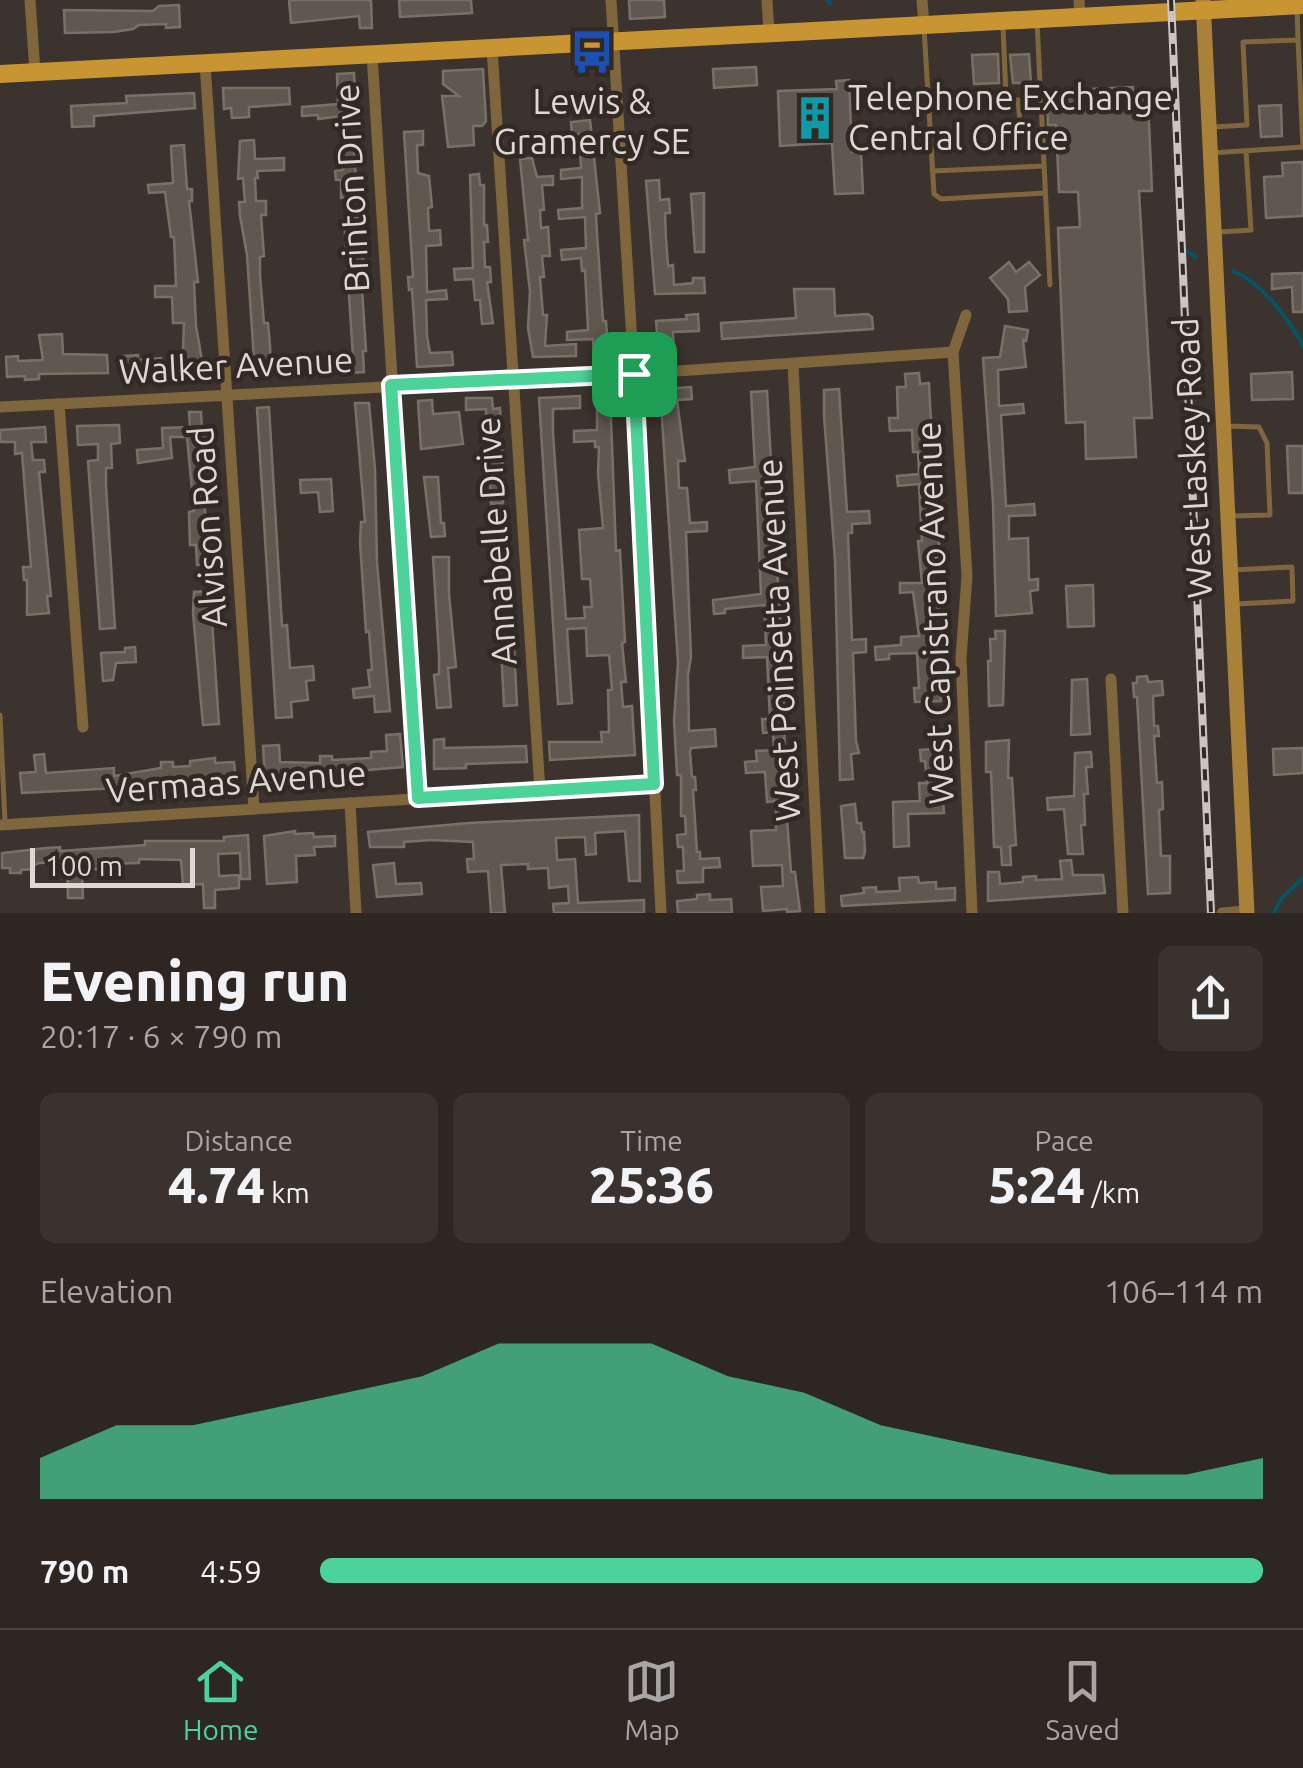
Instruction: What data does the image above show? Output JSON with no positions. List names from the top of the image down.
{
  "streets": {
    "main road": ["West Laskey Road"],
    "street": [
      "Brinton Drive",
      "Walker Avenue",
      "Alvison Road",
      "Annabelle Drive",
      "West Capistrano Avenue",
      "West Poinsetta Avenue",
      "Vermaas Avenue"
    ]
  },
  "crossings": [
    ["Brinton Drive", "Walker Avenue"],
    ["Brinton Drive", "Vermaas Avenue"],
    ["Walker Avenue", "Alvison Road"],
    ["Walker Avenue", "Annabelle Drive"],
    ["Walker Avenue", "West Capistrano Avenue"],
    ["Walker Avenue", "West Poinsetta Avenue"],
    ["Alvison Road", "Vermaas Avenue"],
    ["Annabelle Drive", "Vermaas Avenue"]
  ],
  "places": {
    "bus stop": ["Lewis & Gramercy SE"],
    "building": ["Telephone Exchange Central Office"]
  },
  "scale_bar": "100 m",
  "page": {
    "scale": "100 m",
    "heading": ["Evening run", "20:17 · 6 × 790 m"],
    "stats": [
      ["Distance", "4.74 km"],
      ["Time", "25:36"],
      ["Pace", "5:24 /km"]
    ],
    "chart": ["Elevation", "106–114 m"],
    "list": [
      {
        "name": "790 m",
        "note": "4:59"
      }
    ],
    "tabs": ["Home", "Map", "Saved"]
  }
}
